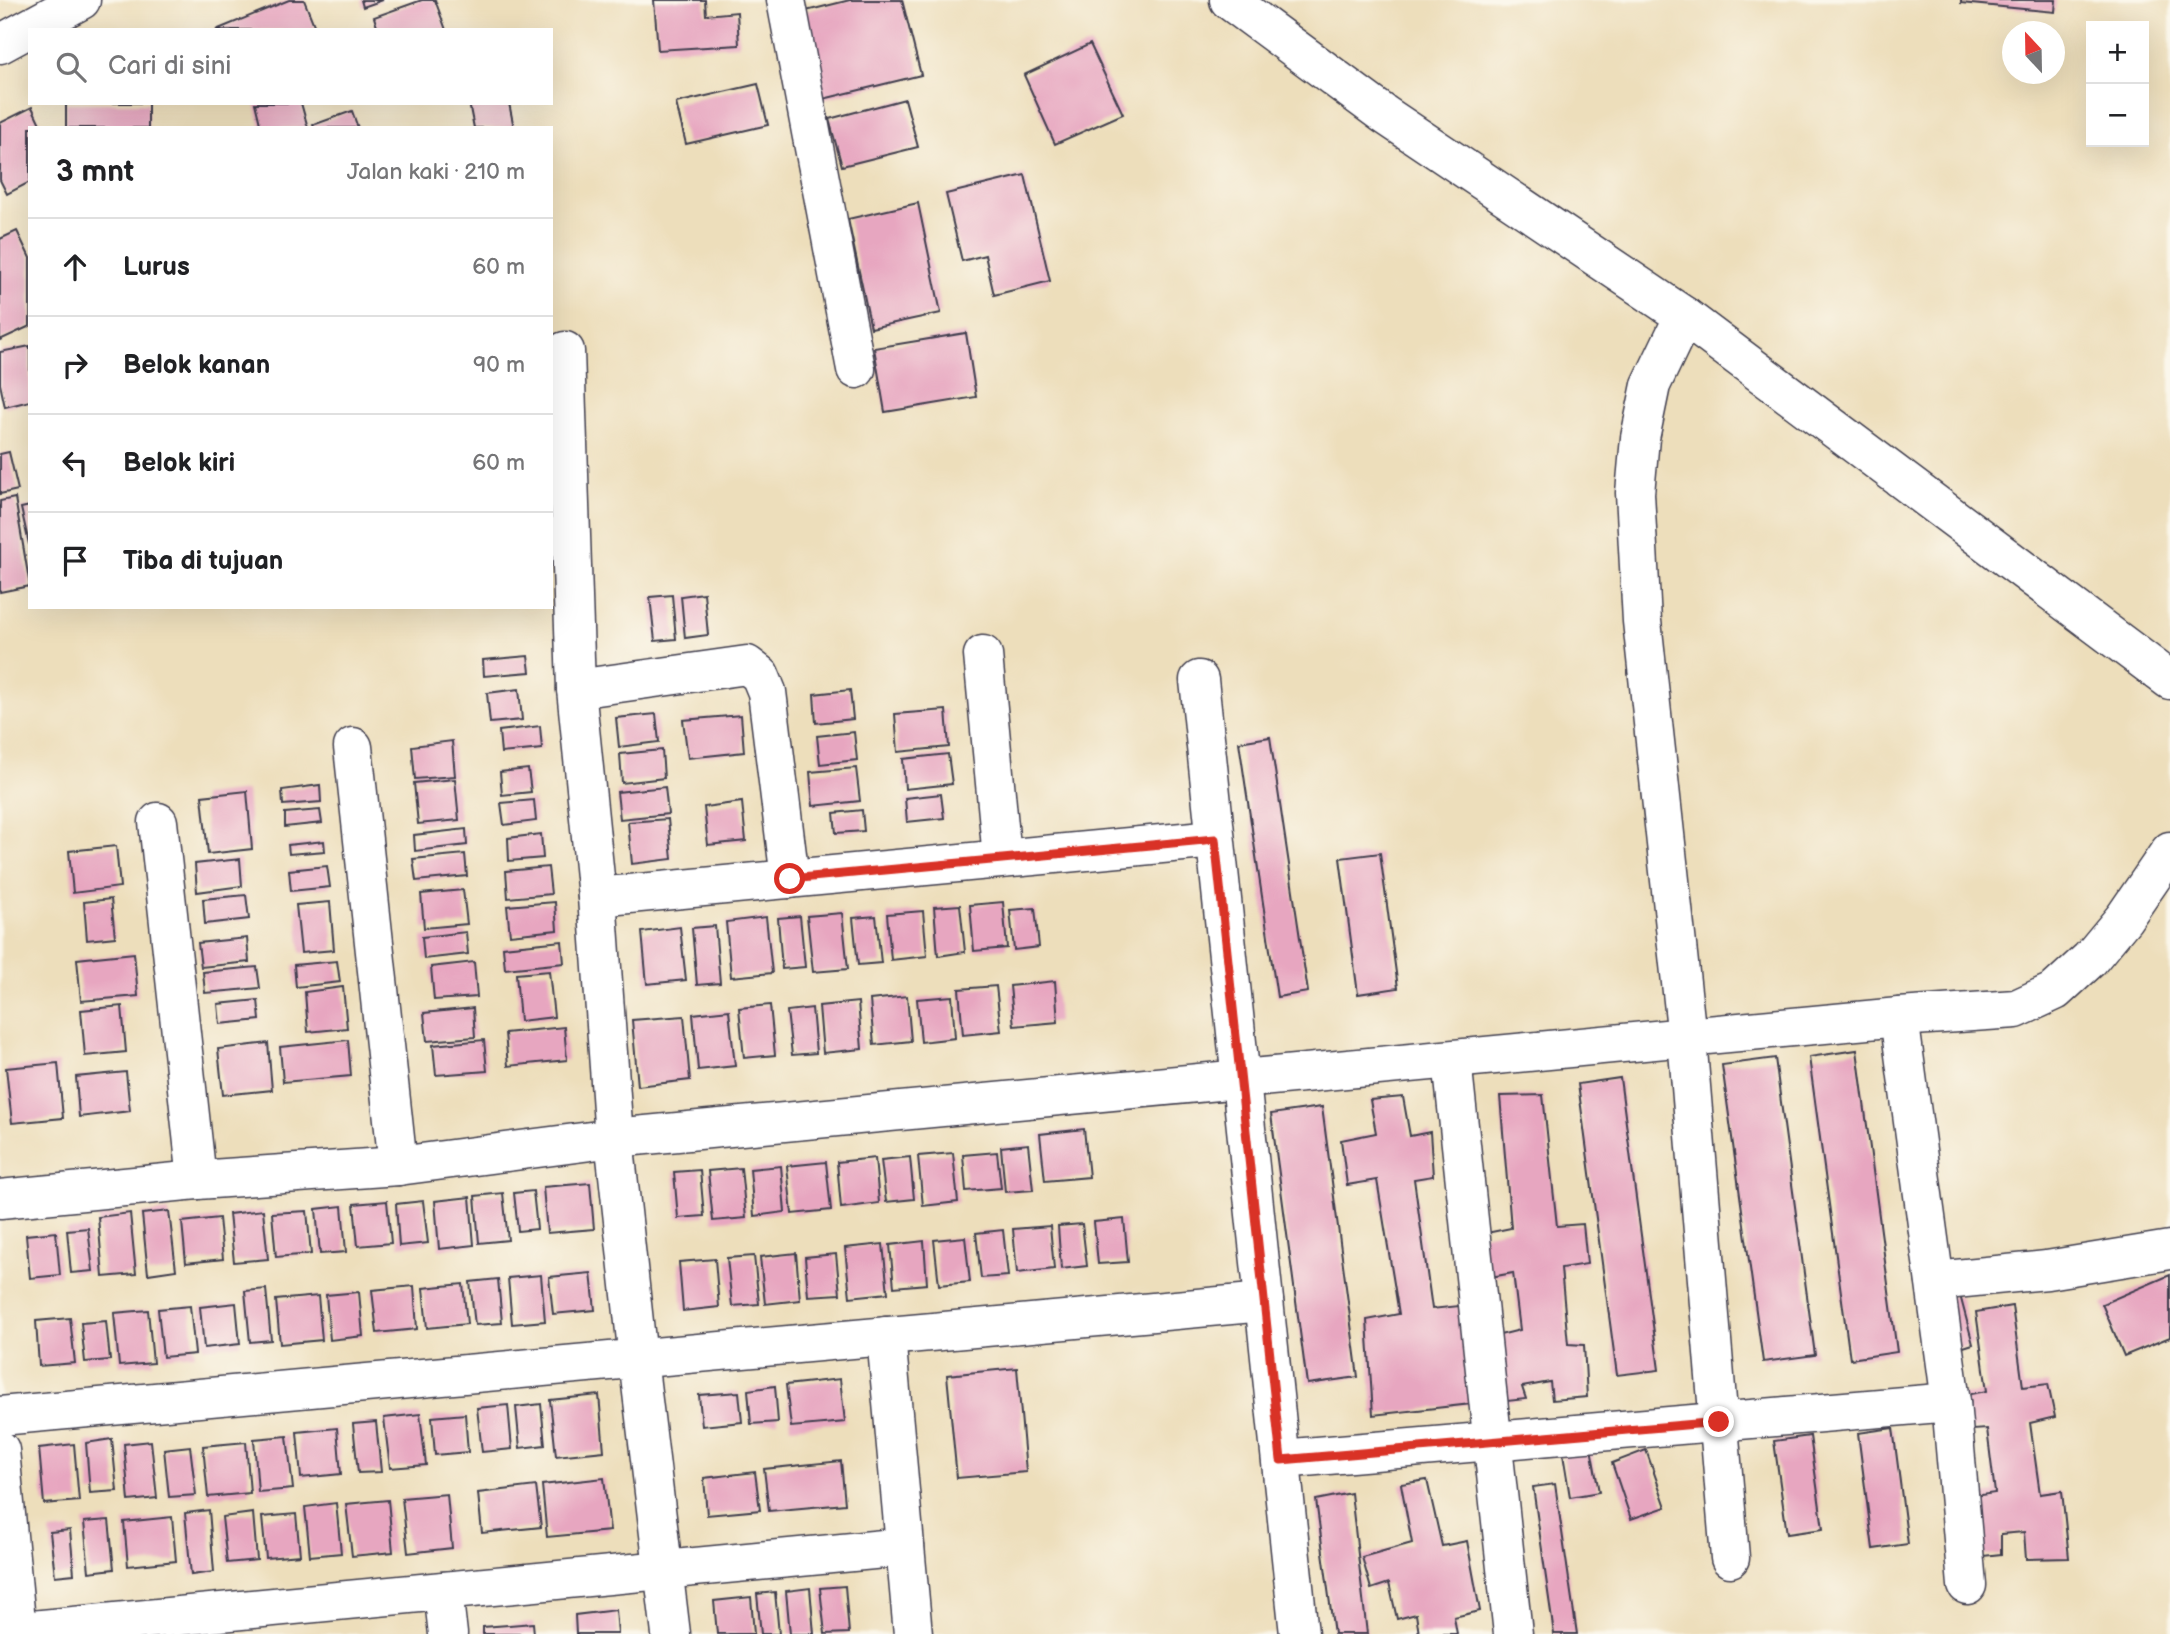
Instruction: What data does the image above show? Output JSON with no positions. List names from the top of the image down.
{
  "north": "top",
  "page": {
    "map_buttons": ["+", "−"],
    "search": "Cari di sini",
    "heading": ["3 mnt", "Jalan kaki · 210 m"],
    "list": [
      ["Lurus", "60 m"],
      ["Belok kanan", "90 m"],
      ["Belok kiri", "60 m"],
      "Tiba di tujuan"
    ]
  }
}
